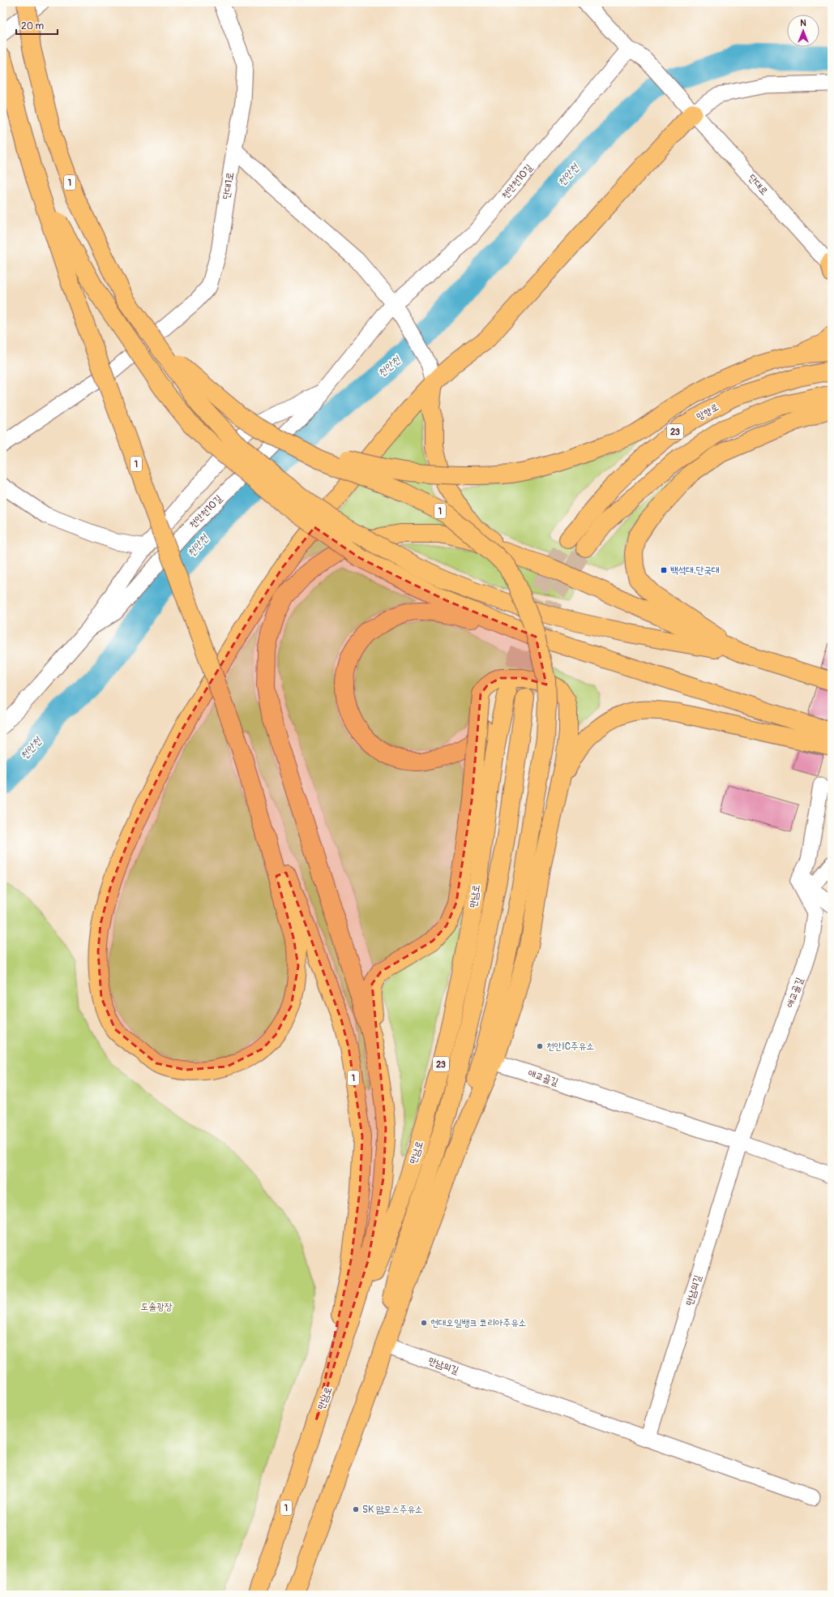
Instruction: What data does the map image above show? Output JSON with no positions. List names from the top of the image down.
{
  "streets": {
    "main road": [
      "1",
      "망향로",
      "23",
      "만남로"
    ],
    "street": [
      "천안천10길",
      "단대로",
      "단대1로",
      "애교골길",
      "만남의길"
    ]
  },
  "crossings": [
    ["천안천10길", "단대로"],
    ["1", "단대1로"],
    ["1", "만남로"],
    ["1", "만남의길"],
    ["애교골길", "만남의길"]
  ],
  "water": ["천안천"],
  "parks": ["도솔광장"],
  "places": {
    "transit": ["백석대.단국대"],
    "other": ["천안IC주유소", "현대오일뱅크 코리아주유소", "SK 맘모스주유소"]
  },
  "scale_bar": "20 m",
  "north": "top"
}
